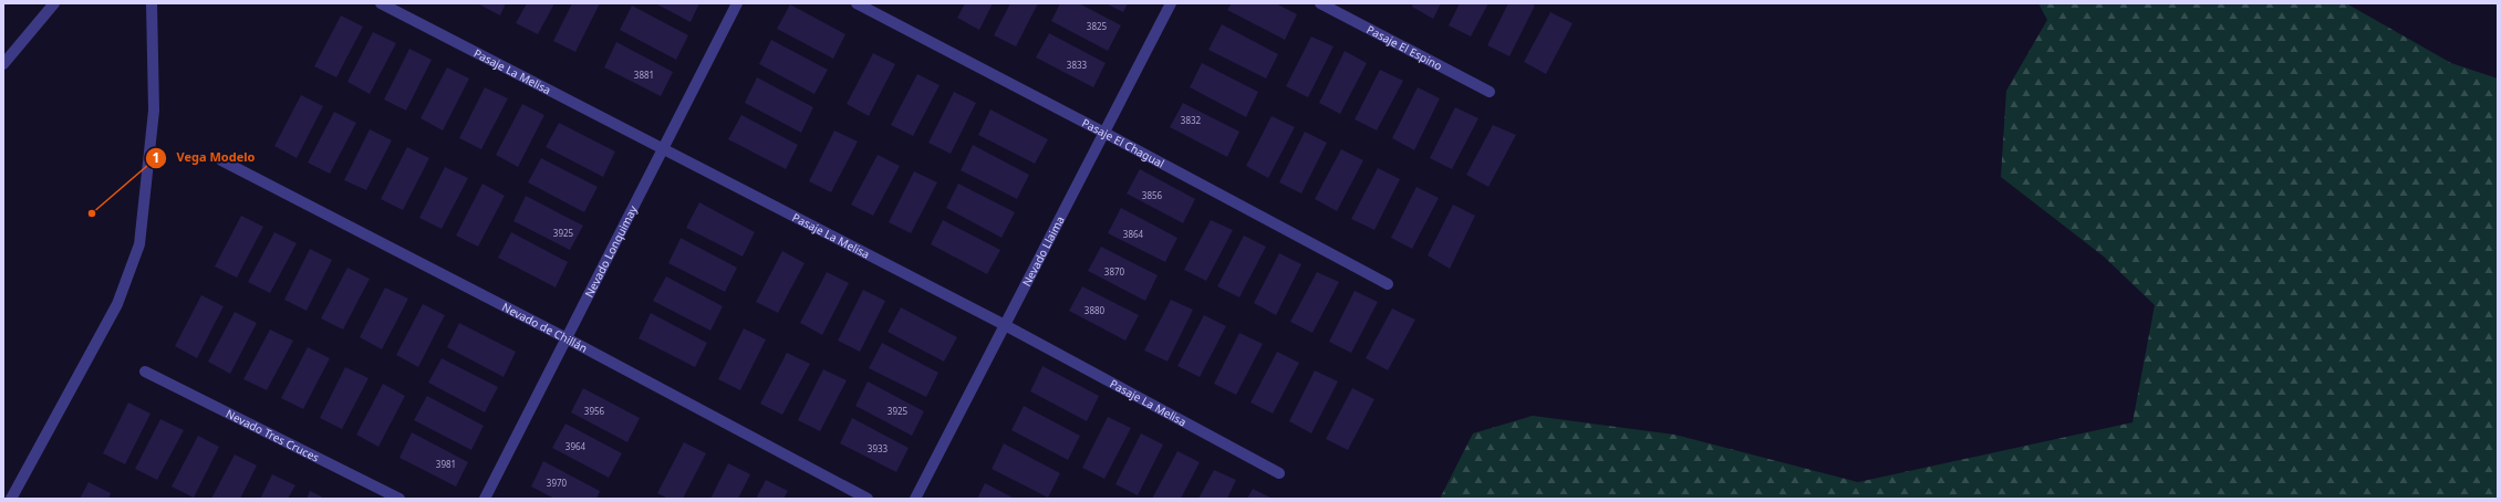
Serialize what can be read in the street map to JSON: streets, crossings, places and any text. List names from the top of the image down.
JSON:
{
  "streets": {
    "street": [
      "Pasaje El Espino",
      "Pasaje La Melisa",
      "Pasaje El Chagual",
      "Nevado Lonquimay",
      "Nevado Llaima",
      "Nevado de Chillán",
      "Nevado Tres Cruces"
    ]
  },
  "crossings": [
    ["Pasaje La Melisa", "Nevado Lonquimay"],
    ["Pasaje La Melisa", "Nevado Llaima"],
    ["Pasaje El Chagual", "Nevado Llaima"],
    ["Nevado Lonquimay", "Nevado de Chillán"]
  ],
  "places": ["Vega Modelo"],
  "house_numbers": [
    "3825",
    "3833",
    "3881",
    "3832",
    "3856",
    "3925",
    "3864",
    "3870",
    "3880",
    "3956",
    "3925",
    "3964",
    "3933",
    "3981",
    "3970"
  ]
}
